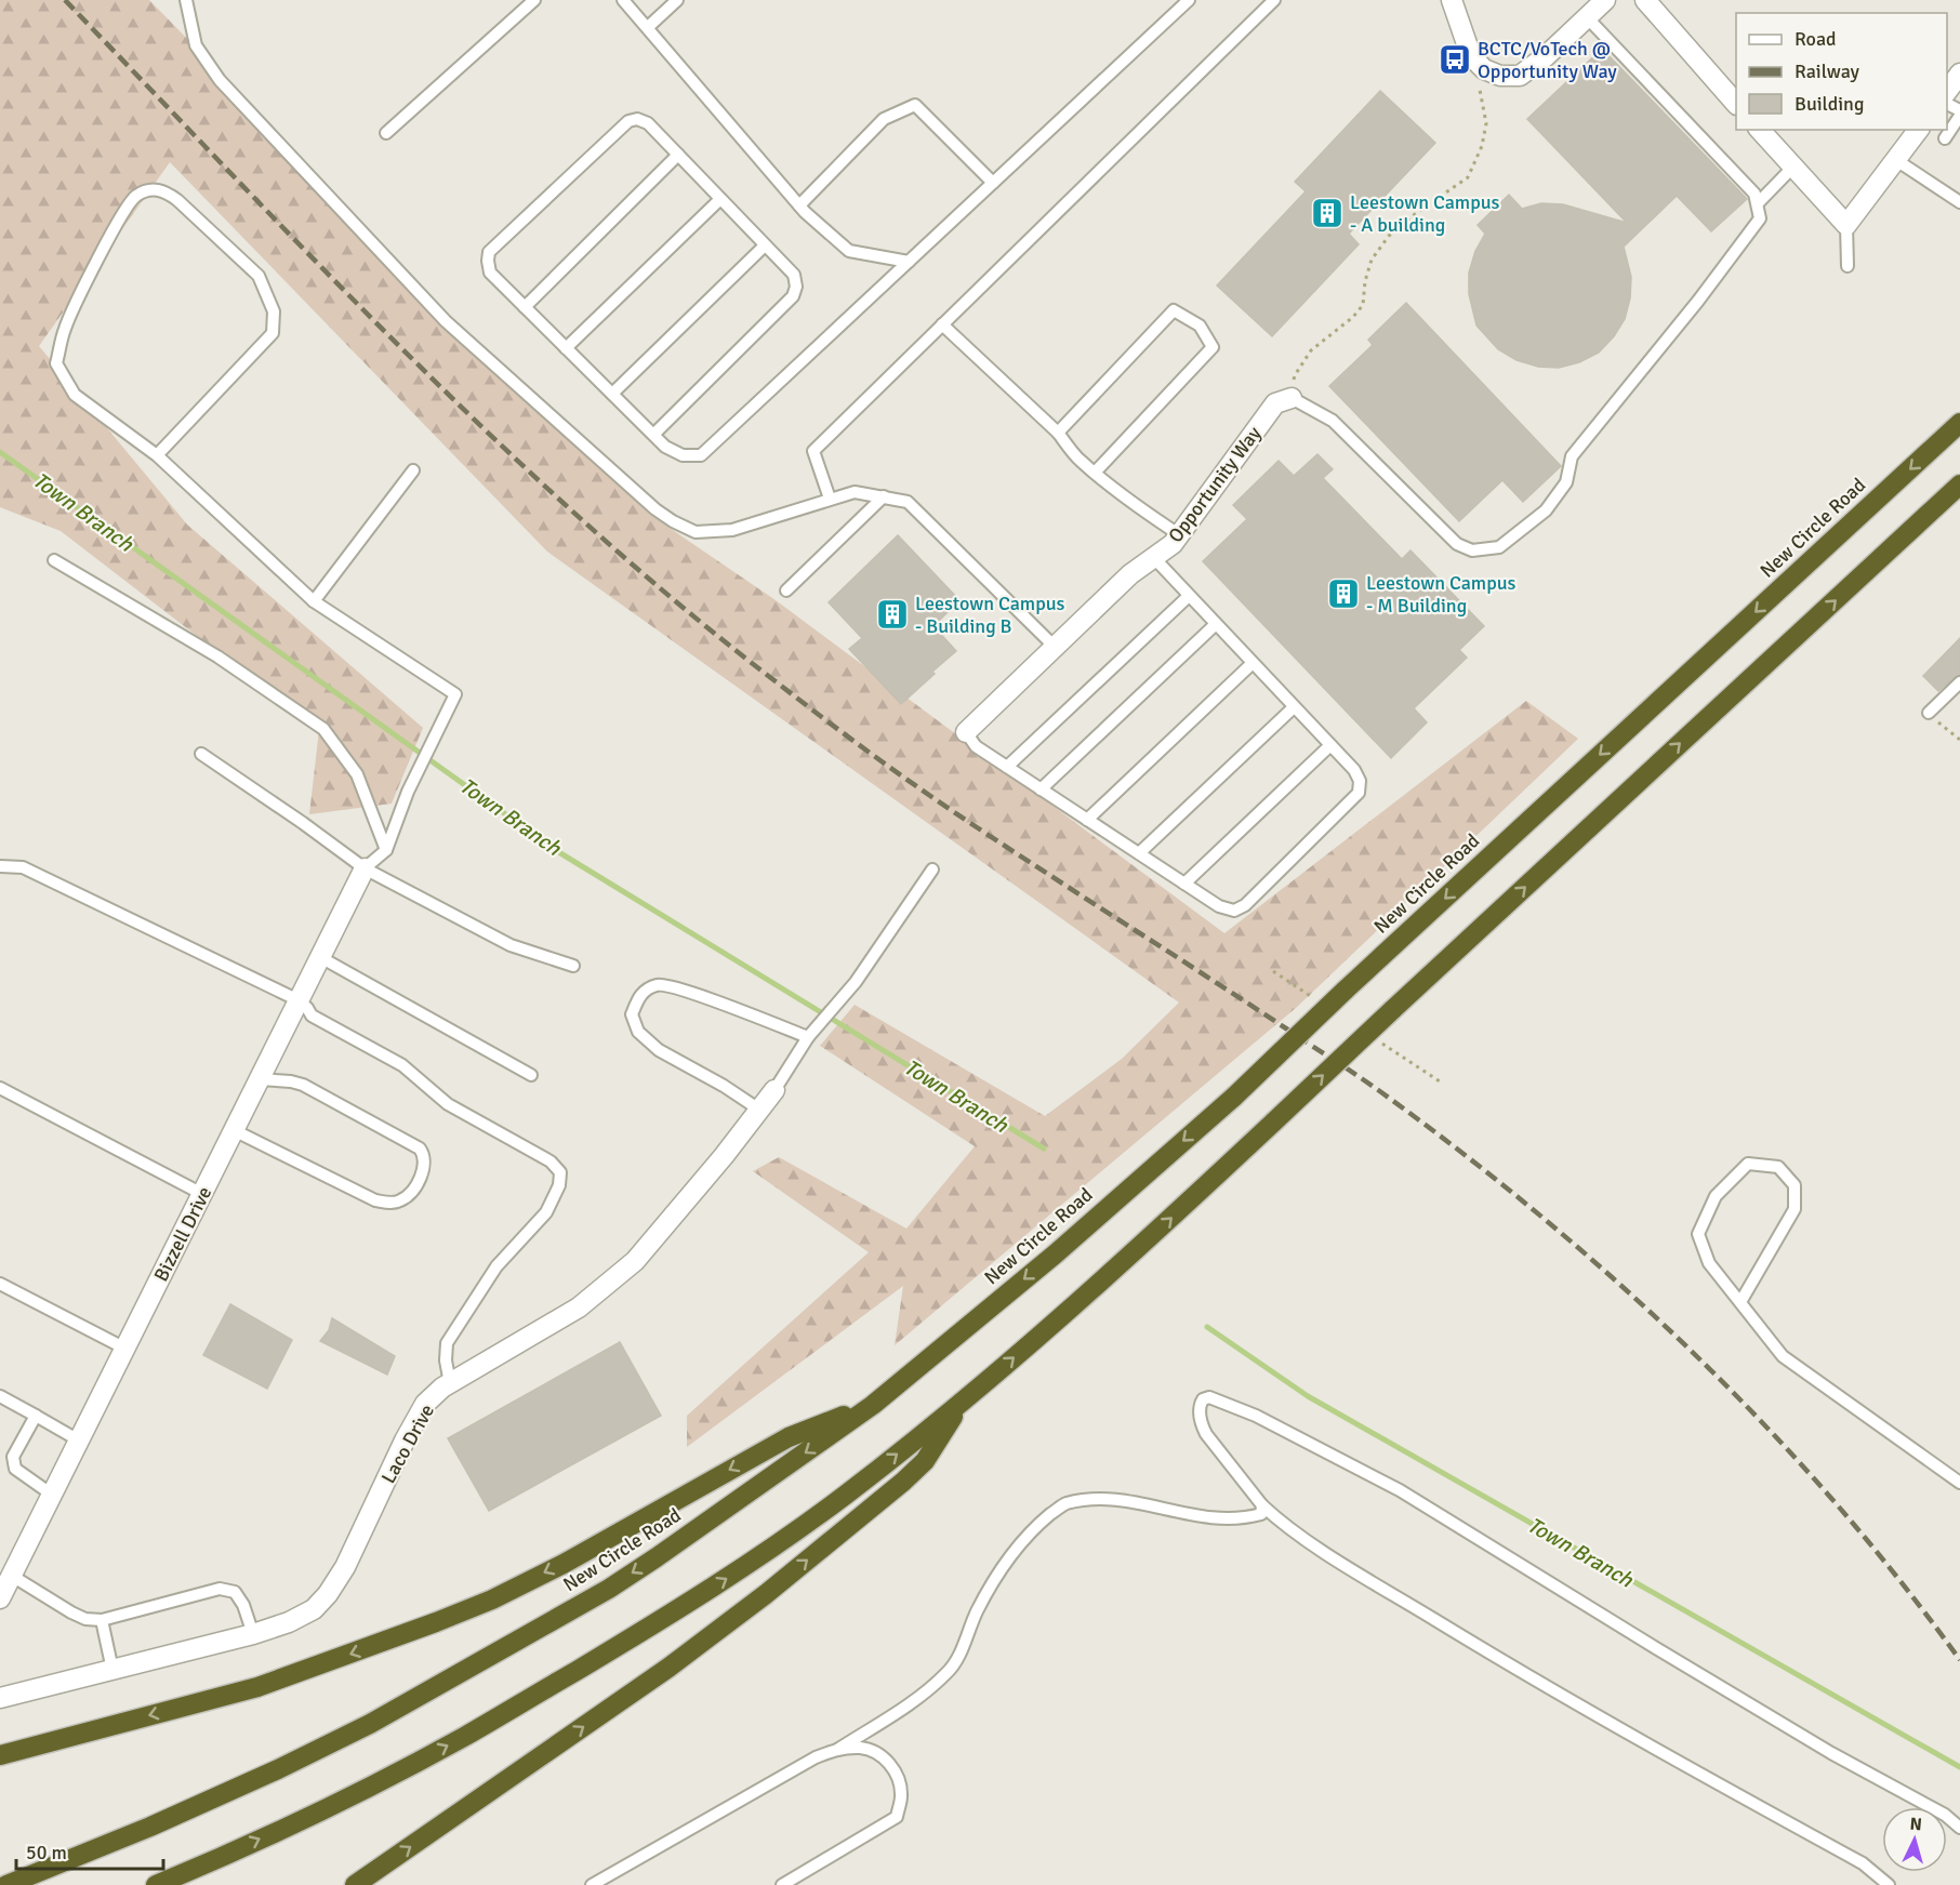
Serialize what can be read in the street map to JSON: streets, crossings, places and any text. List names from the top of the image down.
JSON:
{
  "streets": {
    "highway": ["New Circle Road"],
    "street": ["Opportunity Way", "Bizzell Drive", "Laco Drive"]
  },
  "water": ["Town Branch"],
  "places": {
    "bus stop": ["BCTC/VoTech @ Opportunity Way"],
    "building": ["Leestown Campus - A building", "Leestown Campus - M Building", "Leestown Campus - Building B"]
  },
  "legend": ["Road", "Railway", "Building"],
  "scale_bar": "50 m",
  "north": "top"
}
